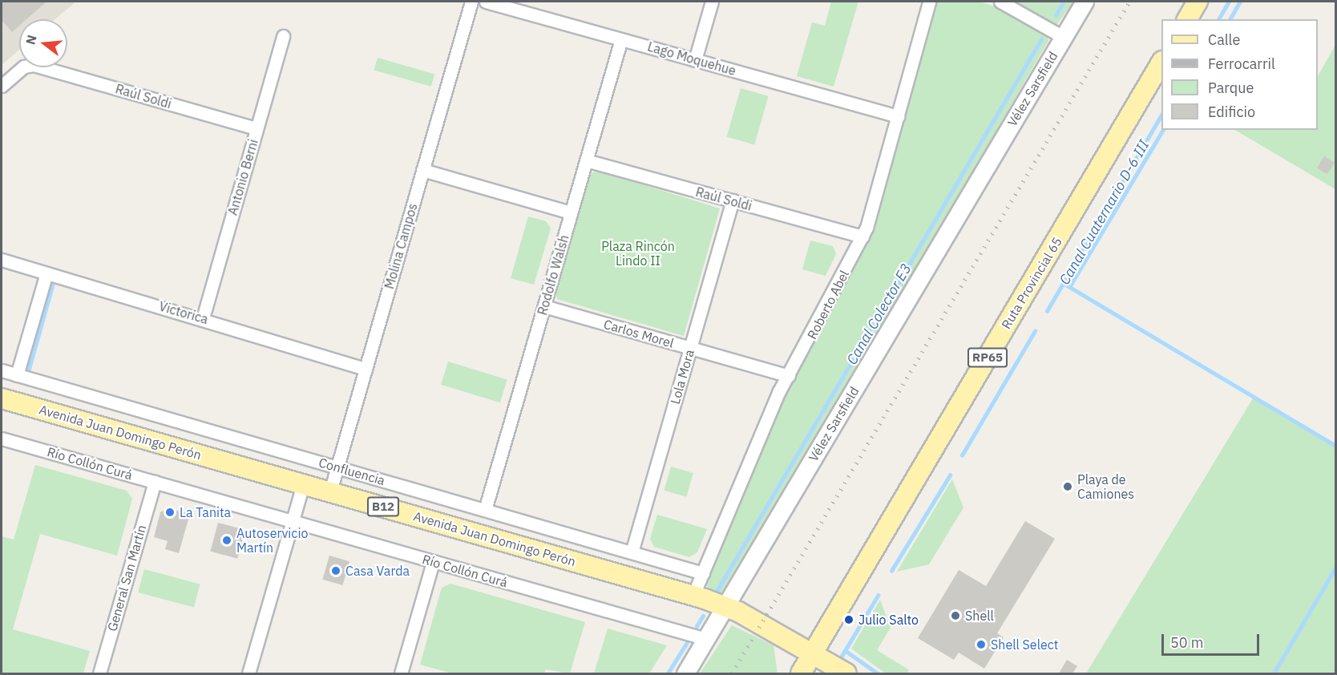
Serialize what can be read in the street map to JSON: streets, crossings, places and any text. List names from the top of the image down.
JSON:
{
  "streets": {
    "main road": [
      "Ruta Provincial 65",
      "RP65",
      "Avenida Juan Domingo Perón",
      "B12"
    ],
    "street": [
      "Lago Moquehue",
      "Vélez Sarsfield",
      "Raúl Soldi",
      "Antonio Berni",
      "Molina Campos",
      "Rodolfo Walsh",
      "Roberto Abel",
      "Victorica",
      "Carlos Morel",
      "Lola Mora",
      "Río Collón Curá",
      "Confluencia",
      "General San Martín"
    ]
  },
  "crossings": [
    ["Lago Moquehue", "Rodolfo Walsh"],
    ["Lago Moquehue", "Roberto Abel"],
    ["Vélez Sarsfield", "Avenida Juan Domingo Perón"],
    ["Vélez Sarsfield", "Río Collón Curá"],
    ["Raúl Soldi", "Antonio Berni"],
    ["Raúl Soldi", "Rodolfo Walsh"],
    ["Raúl Soldi", "Roberto Abel"],
    ["Raúl Soldi", "Lola Mora"],
    ["Antonio Berni", "Victorica"],
    ["Molina Campos", "Victorica"],
    ["Molina Campos", "Avenida Juan Domingo Perón"],
    ["Molina Campos", "Confluencia"],
    ["Rodolfo Walsh", "Carlos Morel"],
    ["Rodolfo Walsh", "Confluencia"],
    ["Ruta Provincial 65", "RP65"],
    ["Ruta Provincial 65", "Avenida Juan Domingo Perón"],
    ["Roberto Abel", "Carlos Morel"],
    ["Roberto Abel", "Avenida Juan Domingo Perón"],
    ["Roberto Abel", "Confluencia"],
    ["Carlos Morel", "Lola Mora"],
    ["RP65", "Avenida Juan Domingo Perón"],
    ["Lola Mora", "Confluencia"],
    ["Río Collón Curá", "General San Martín"]
  ],
  "water": ["Canal Cuaternario D-6 III", "Canal Colector E3"],
  "parks": ["Plaza Rincón Lindo II"],
  "places": [
    "Playa de Camiones",
    "La Tanita",
    "Autoservicio Martín",
    "Casa Varda",
    "Shell",
    "Julio Salto",
    "Shell Select"
  ],
  "legend": [
    "Calle",
    "Ferrocarril",
    "Parque",
    "Edificio"
  ],
  "scale_bar": "50 m",
  "north": "left"
}
